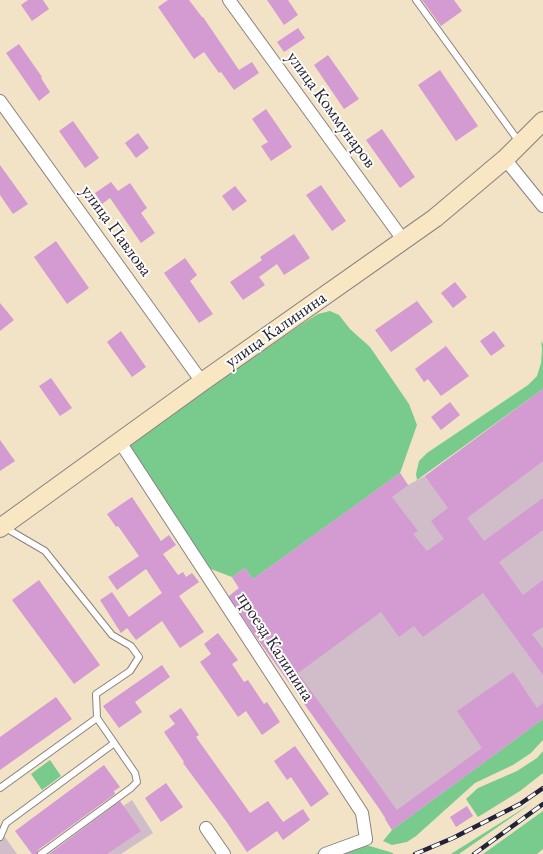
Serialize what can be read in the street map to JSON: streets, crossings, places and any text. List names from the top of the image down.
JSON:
{
  "streets": {
    "street": [
      "улица Коммунаров",
      "улица Павлова",
      "улица Калинина",
      "проезд Калинина"
    ]
  },
  "crossings": [
    ["улица Коммунаров", "улица Калинина"],
    ["улица Павлова", "улица Калинина"],
    ["улица Калинина", "проезд Калинина"]
  ]
}
